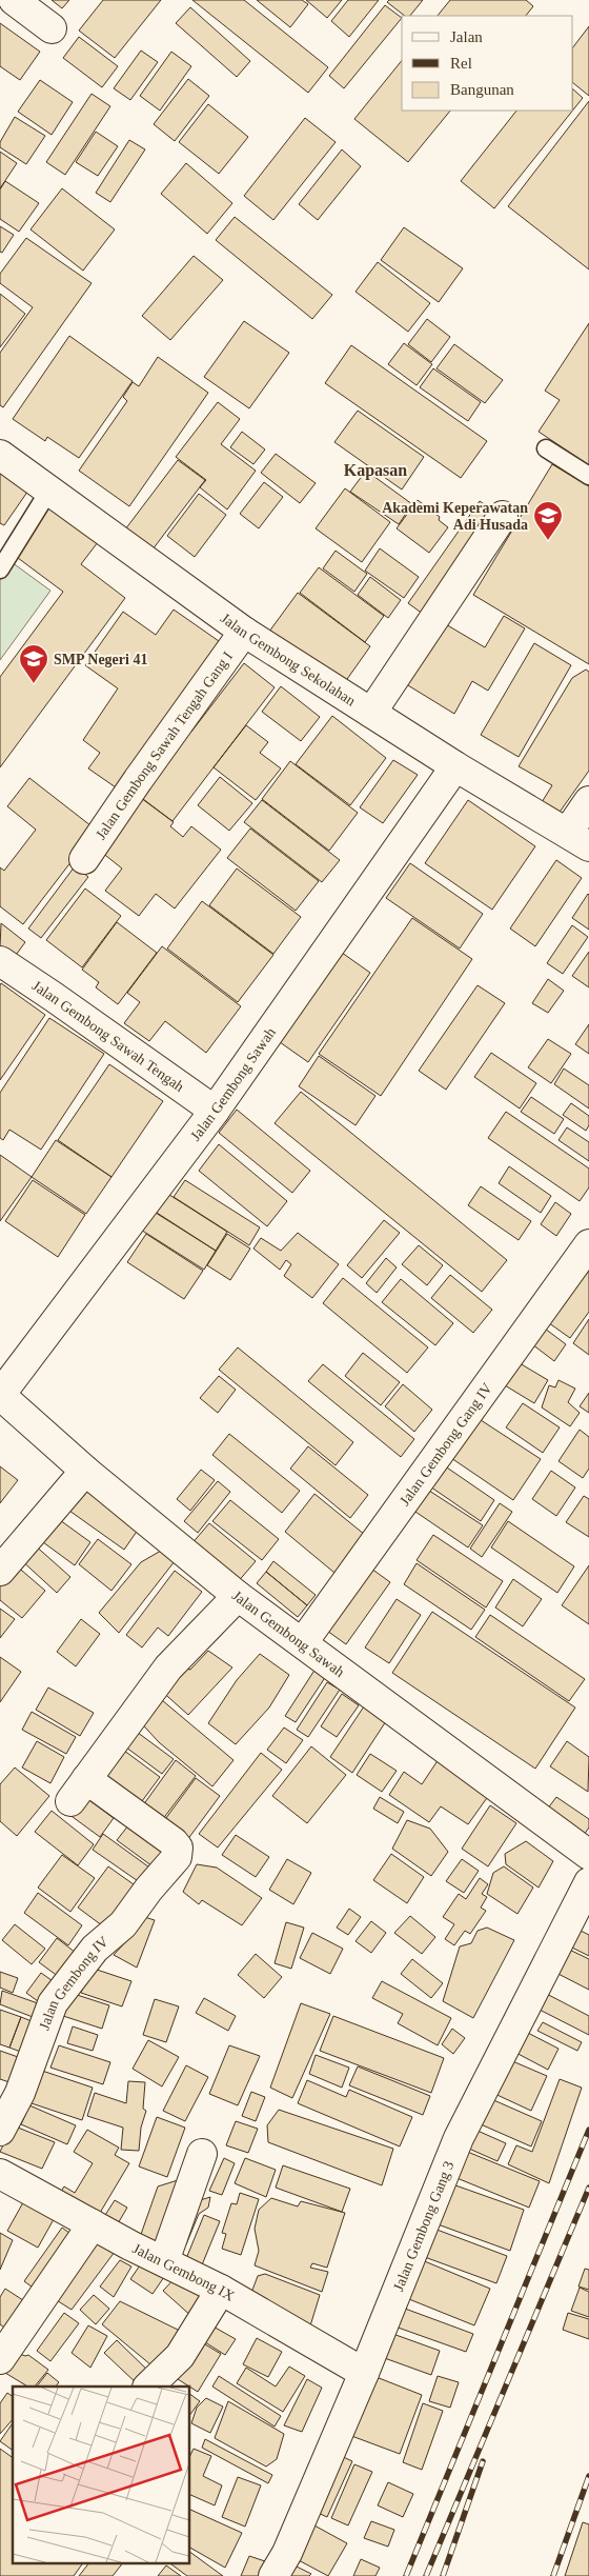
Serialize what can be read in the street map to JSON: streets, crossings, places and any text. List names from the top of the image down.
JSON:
{
  "streets": {
    "street": [
      "Jalan Gembong Sekolahan",
      "Jalan Gembong Sawah Tengah Gang I",
      "Jalan Gembong Sawah Tengah",
      "Jalan Gembong Sawah",
      "Jalan Gembong Gang IV",
      "Jalan Gembong IV",
      "Jalan Gembong Gang 3",
      "Jalan Gembong IX"
    ]
  },
  "crossings": [
    ["Jalan Gembong Sekolahan", "Jalan Gembong Sawah Tengah Gang I"],
    ["Jalan Gembong Sekolahan", "Jalan Gembong Sawah"],
    ["Jalan Gembong Sawah Tengah", "Jalan Gembong Sawah"],
    ["Jalan Gembong Sawah", "Jalan Gembong Gang IV"],
    ["Jalan Gembong Sawah", "Jalan Gembong IV"],
    ["Jalan Gembong Gang 3", "Jalan Gembong IX"]
  ],
  "districts": ["Kapasan"],
  "places": {
    "school or university": ["Akademi Keperawatan Adi Husada", "SMP Negeri 41"]
  },
  "legend": ["Jalan", "Rel", "Bangunan"]
}
